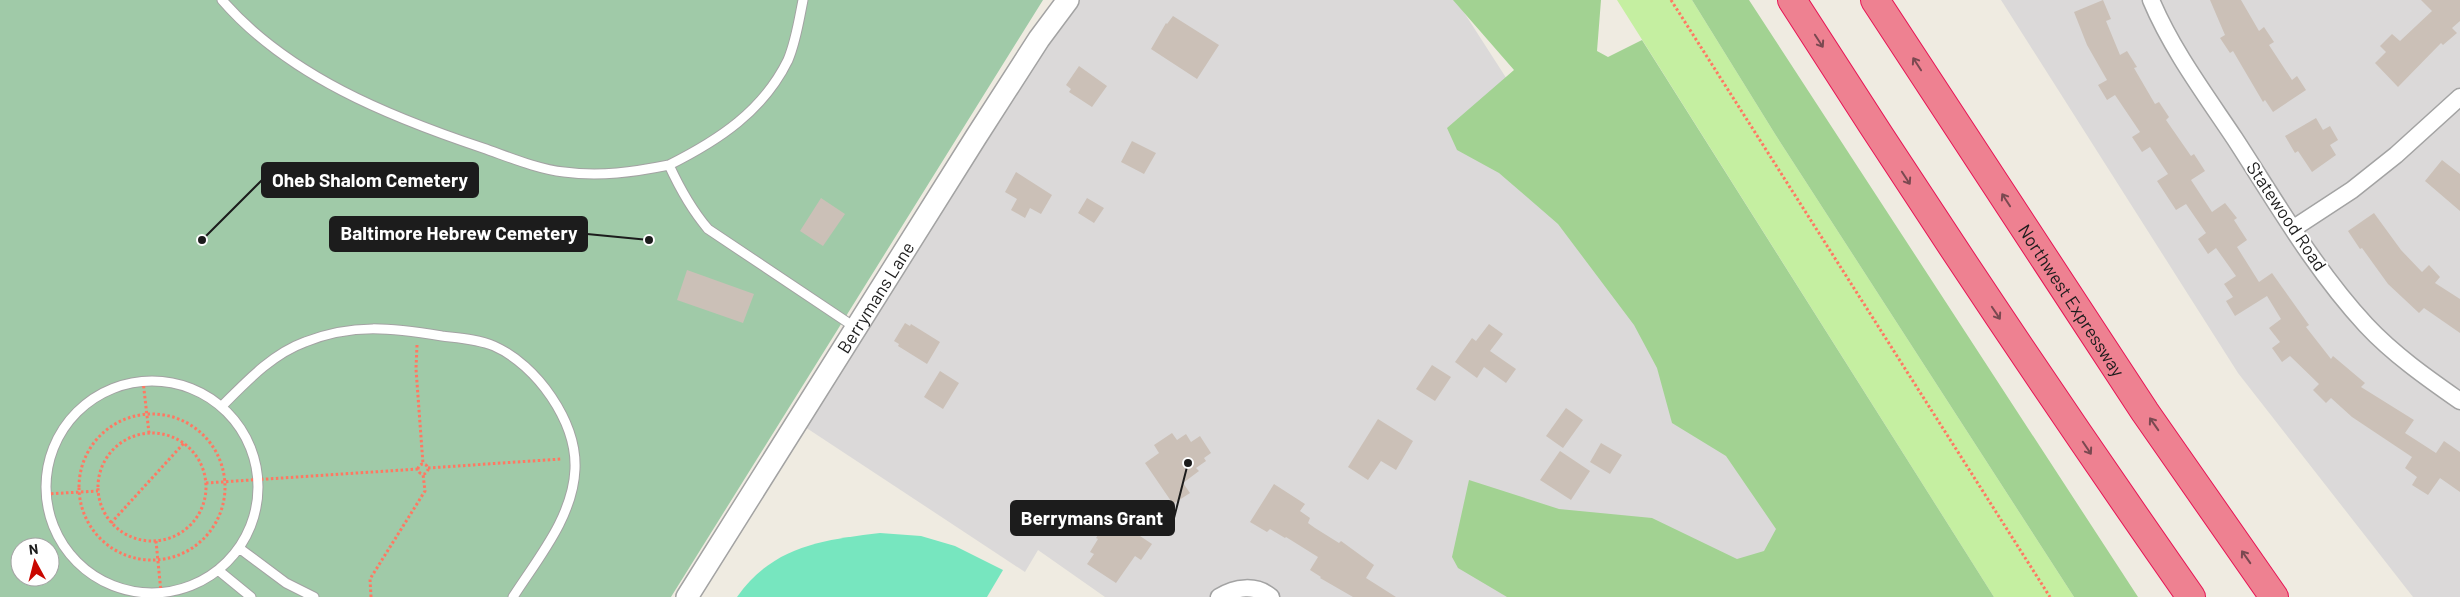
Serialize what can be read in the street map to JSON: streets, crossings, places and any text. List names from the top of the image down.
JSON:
{
  "streets": {
    "highway": ["Northwest Expressway"],
    "street": ["Statewood Road", "Berrymans Lane"]
  },
  "places": ["Oheb Shalom Cemetery", "Baltimore Hebrew Cemetery", "Berrymans Grant"],
  "north": "top"
}
